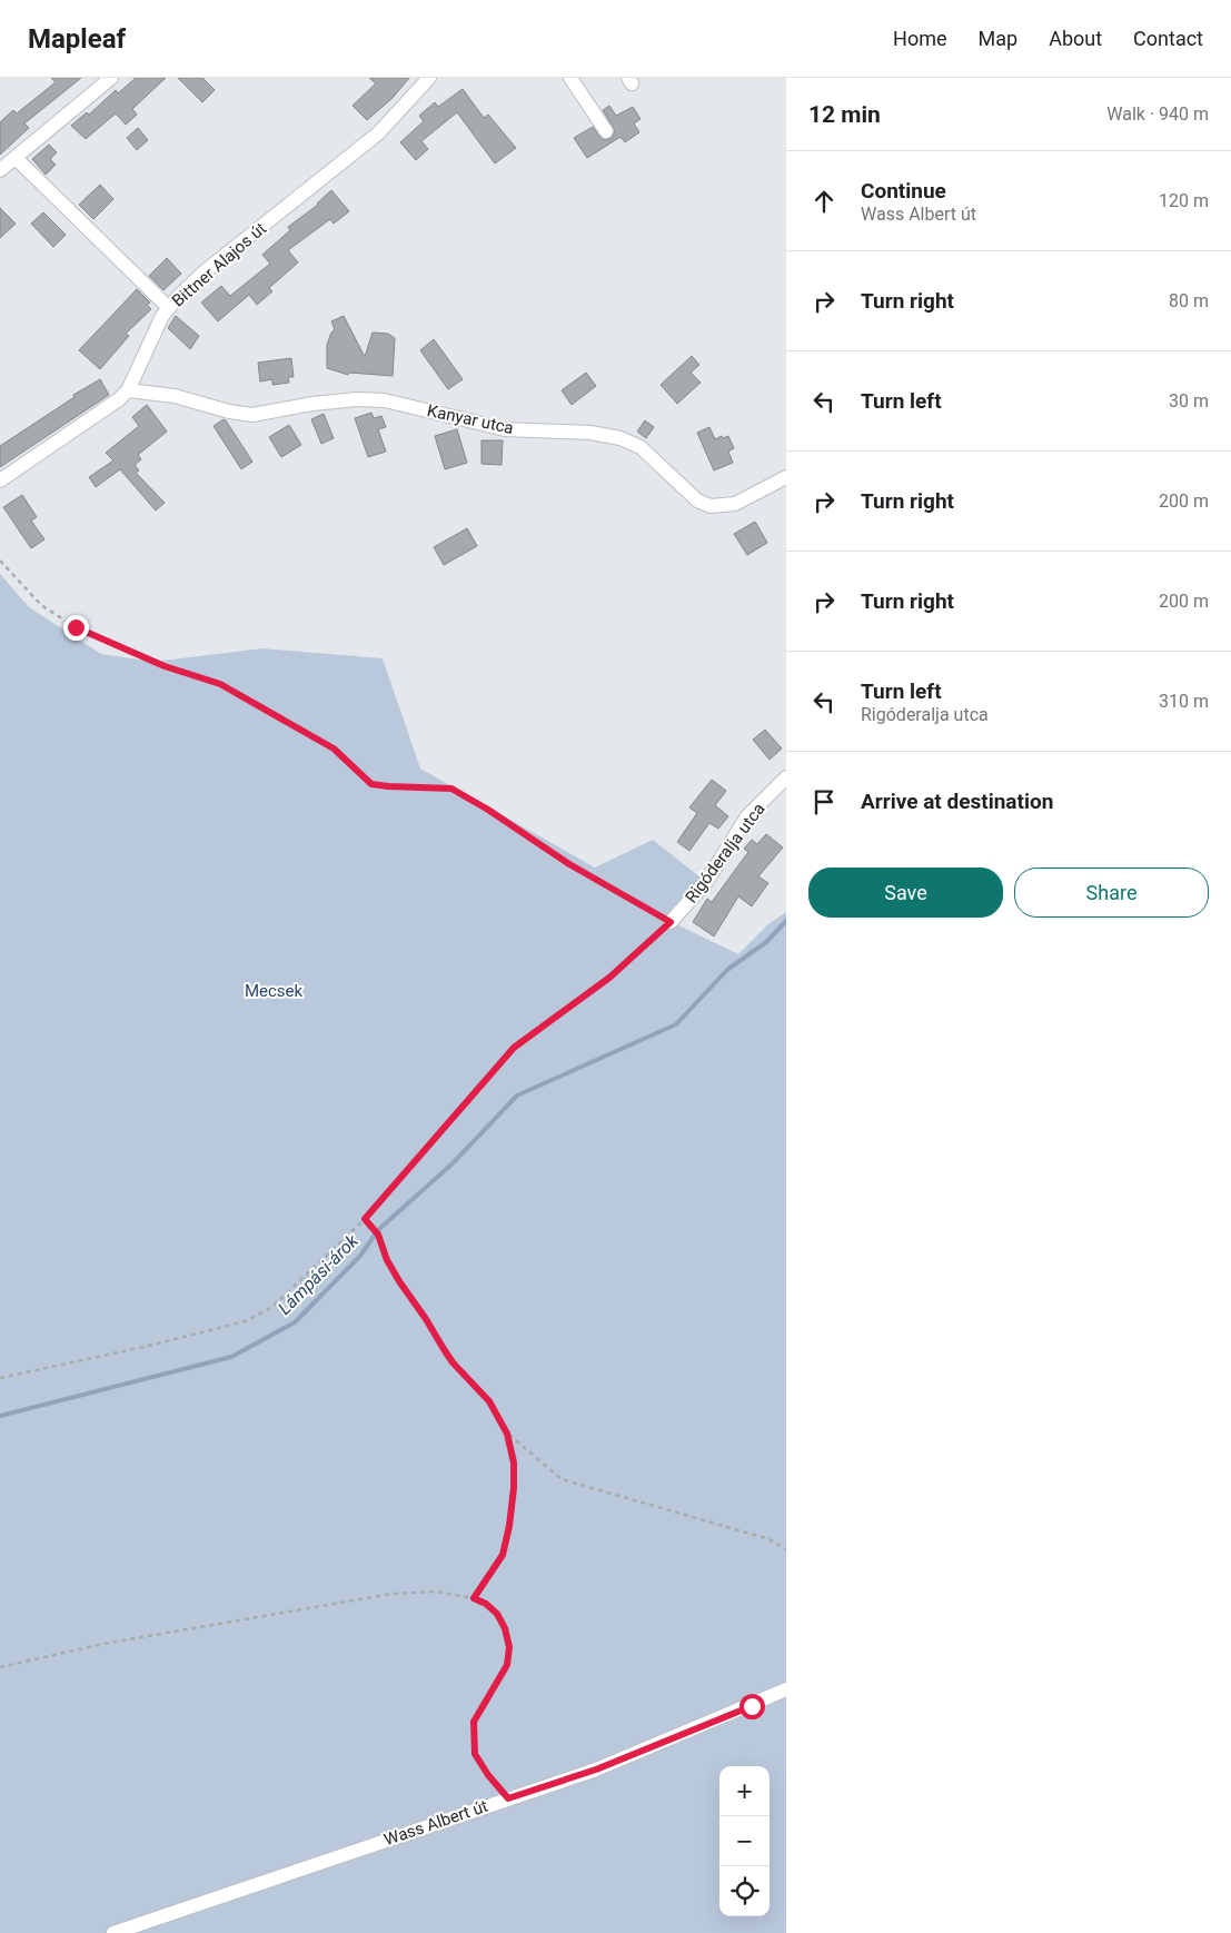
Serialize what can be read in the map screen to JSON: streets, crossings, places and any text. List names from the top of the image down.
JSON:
{
  "streets": {
    "street": [
      "Bittner Alajos út",
      "Kanyar utca",
      "Rigóderalja utca",
      "Wass Albert út"
    ]
  },
  "crossings": [
    ["Bittner Alajos út", "Kanyar utca"]
  ],
  "water": ["Lámpási-árok"],
  "parks": ["Mecsek"],
  "page": {
    "header": "Mapleaf",
    "nav": [
      "Home",
      "Map",
      "About",
      "Contact"
    ],
    "heading": ["12 min", "Walk · 940 m"],
    "list": [
      ["Continue", "Wass Albert út", "120 m"],
      ["Turn right", "80 m"],
      ["Turn left", "30 m"],
      ["Turn right", "200 m"],
      ["Turn right", "200 m"],
      ["Turn left", "Rigóderalja utca", "310 m"],
      "Arrive at destination"
    ],
    "buttons": ["Save", "Share"],
    "map_buttons": ["+", "−"]
  }
}
